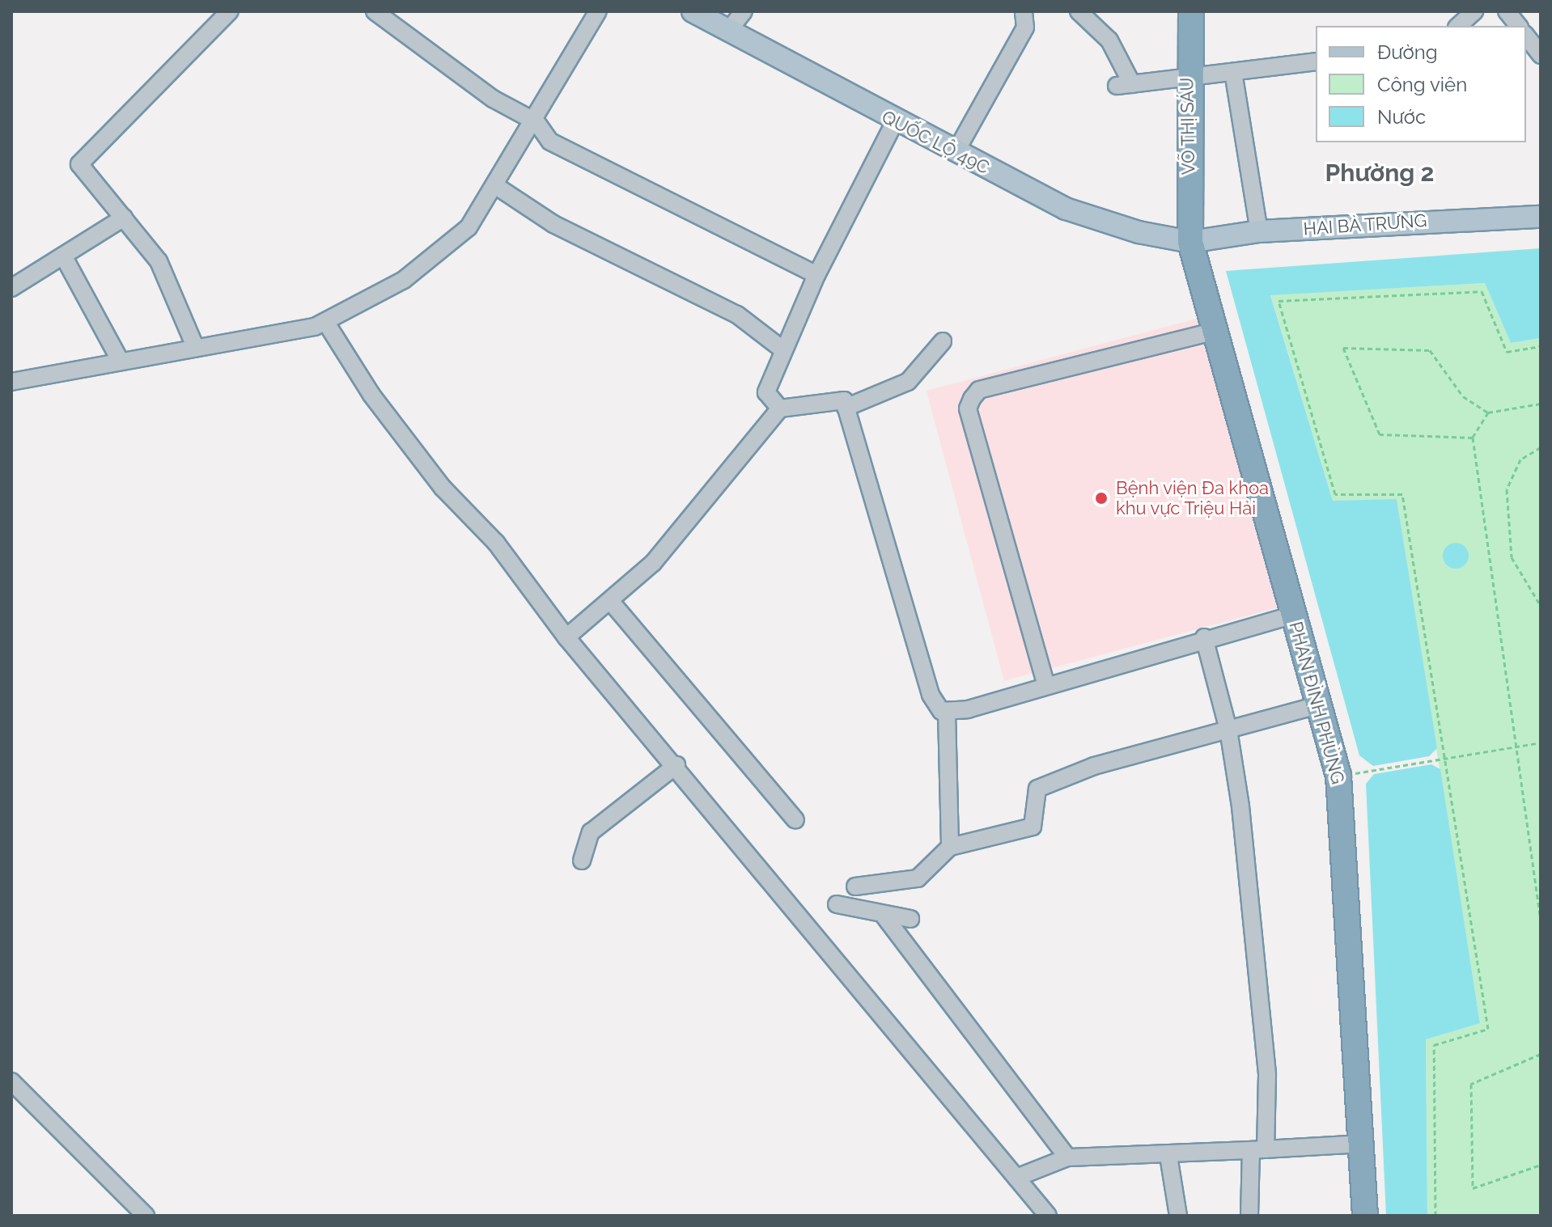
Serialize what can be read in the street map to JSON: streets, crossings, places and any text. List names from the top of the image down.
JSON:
{
  "streets": {
    "highway": ["VÕ THỊ SÁU", "PHAN ĐÌNH PHÙNG"],
    "main road": ["QUỐC LỘ 49C", "HAI BÀ TRƯNG"]
  },
  "crossings": [
    ["VÕ THỊ SÁU", "QUỐC LỘ 49C"],
    ["VÕ THỊ SÁU", "HAI BÀ TRƯNG"],
    ["VÕ THỊ SÁU", "PHAN ĐÌNH PHÙNG"],
    ["QUỐC LỘ 49C", "HAI BÀ TRƯNG"],
    ["QUỐC LỘ 49C", "PHAN ĐÌNH PHÙNG"],
    ["HAI BÀ TRƯNG", "PHAN ĐÌNH PHÙNG"]
  ],
  "districts": ["Phường 2"],
  "places": ["Bệnh viện Đa khoa khu vực Triệu Hải"],
  "legend": ["Đường", "Công viên", "Nước"]
}
